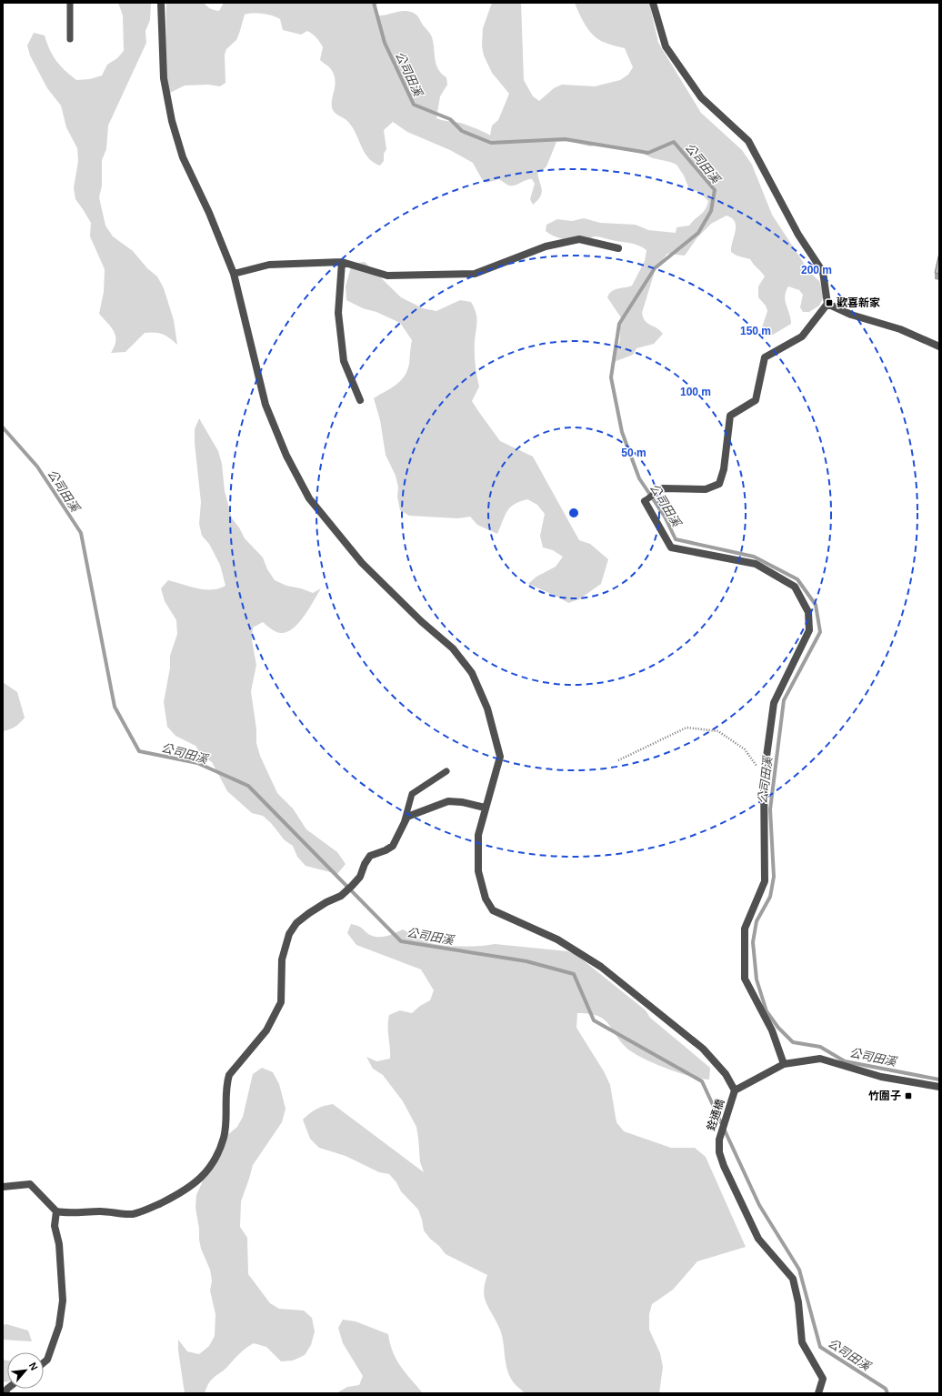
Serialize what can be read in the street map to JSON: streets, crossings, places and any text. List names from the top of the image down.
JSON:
{
  "streets": {
    "street": ["銓通橋"]
  },
  "water": ["公司田溪"],
  "places": {
    "transit": ["歡喜新家", "竹圍子"]
  },
  "north": "top right",
  "rings": [
    "200 m",
    "150 m",
    "100 m",
    "50 m"
  ]
}
